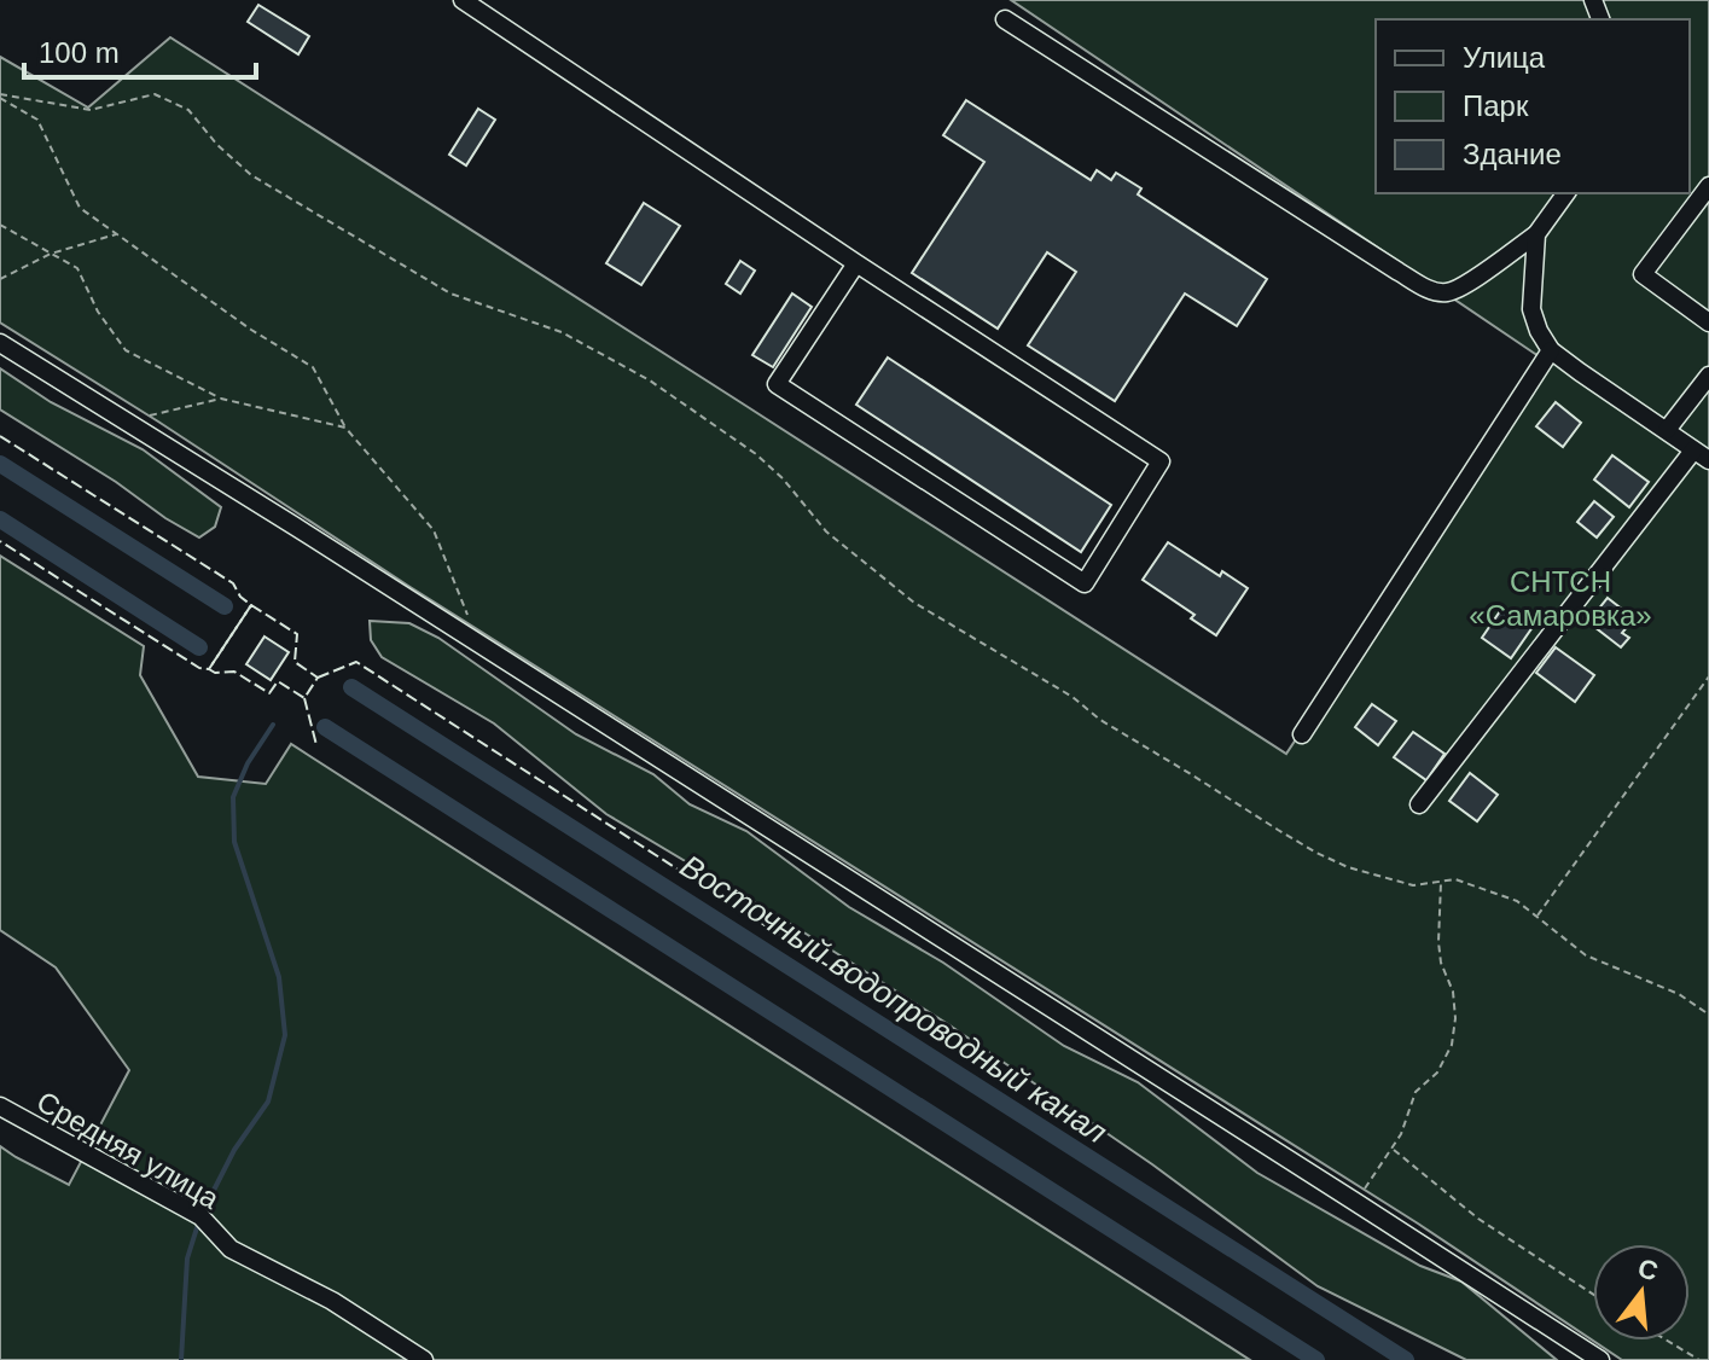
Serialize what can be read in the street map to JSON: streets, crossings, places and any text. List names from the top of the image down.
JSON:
{
  "streets": {
    "street": ["Средняя улица"]
  },
  "water": ["Восточный водопроводный канал"],
  "parks": ["СНТСН «Самаровка»"],
  "legend": ["Улица", "Парк", "Здание"],
  "scale_bar": "100 m",
  "north": "top"
}
